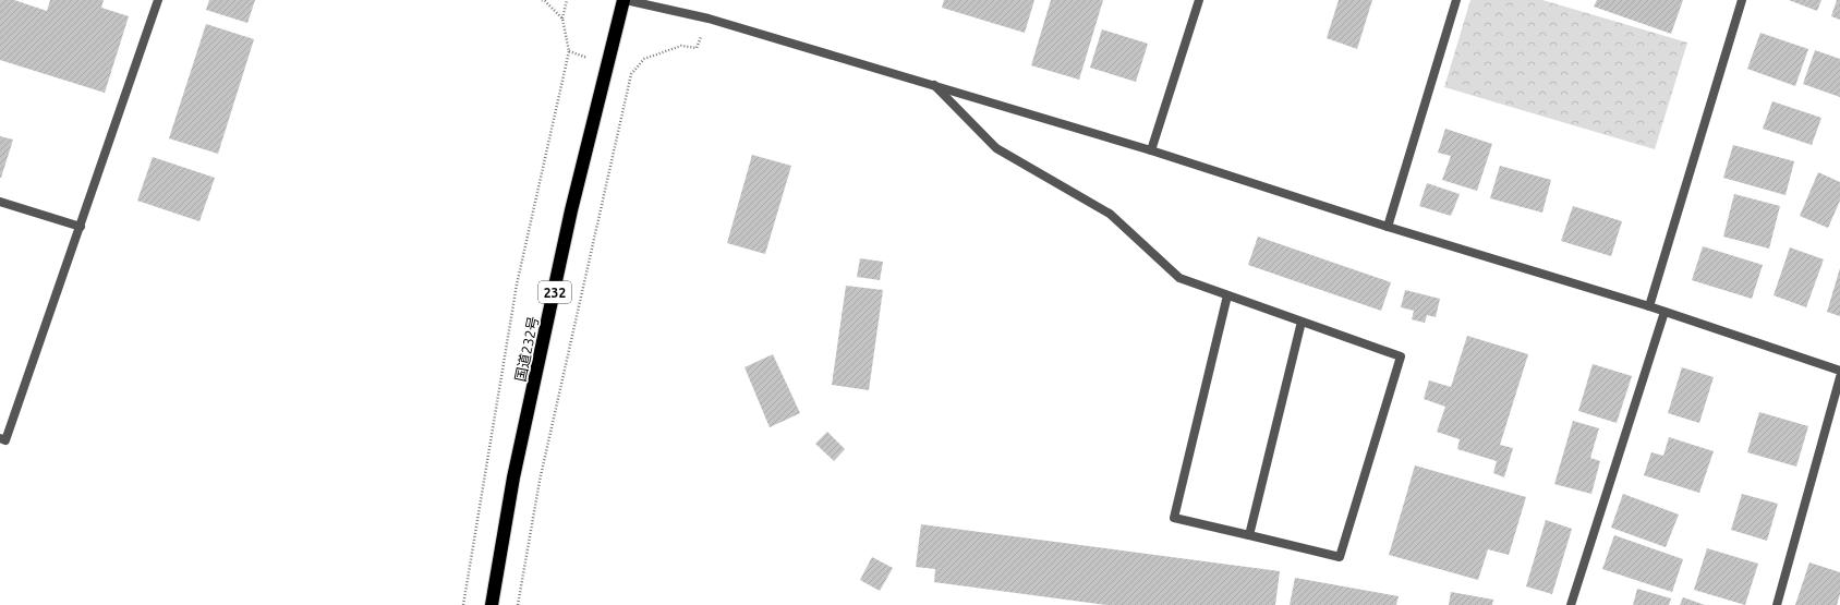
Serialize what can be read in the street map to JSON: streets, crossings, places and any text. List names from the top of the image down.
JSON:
{
  "streets": {
    "highway": ["232", "国道232号"]
  }
}
